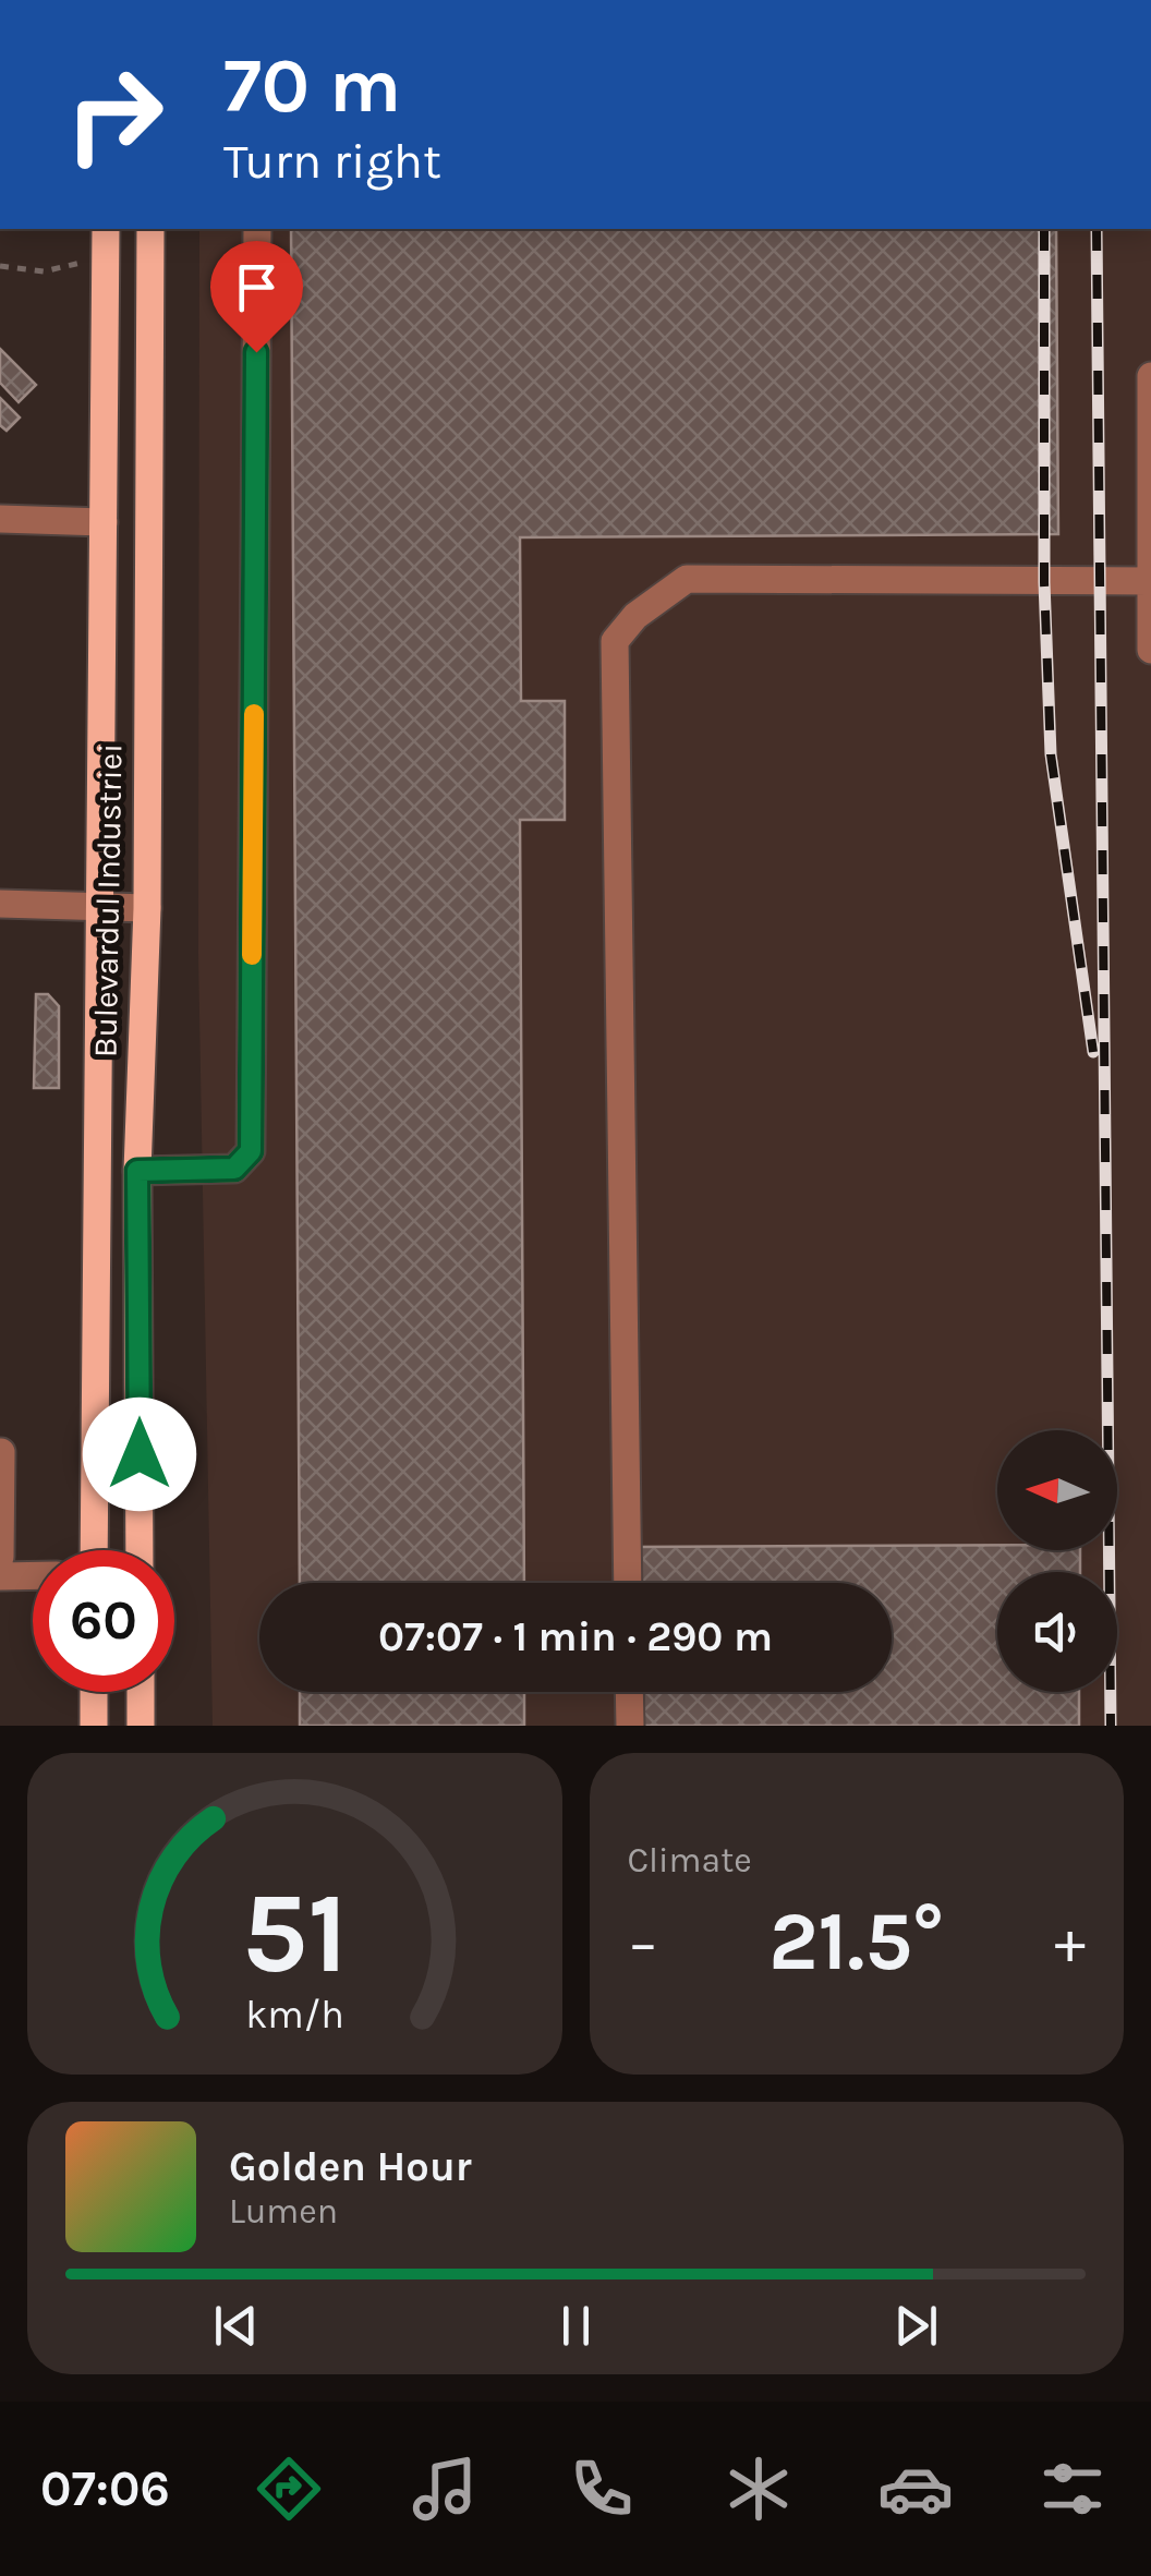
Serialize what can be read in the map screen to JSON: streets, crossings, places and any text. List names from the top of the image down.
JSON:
{
  "streets": {
    "main road": ["Bulevardul Industriei"]
  },
  "north": "left",
  "page": {
    "turn": ["70 m", "Turn right"],
    "limit": "60",
    "trip": "07:07 · 1 min · 290 m",
    "tile": "Climate",
    "heat": ["−", "21.5°", "+"],
    "song": ["Golden Hour", "Lumen"],
    "tabs": "07:06",
    "gauge": ["51", "km/h"]
  }
}
